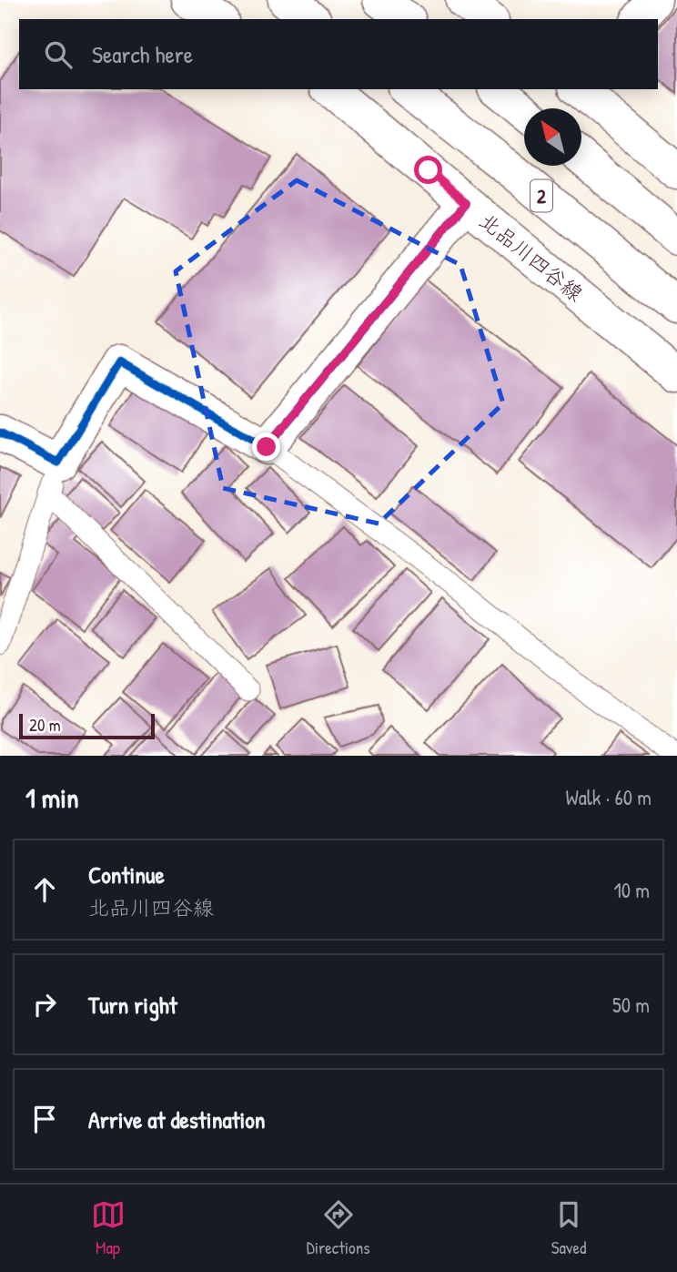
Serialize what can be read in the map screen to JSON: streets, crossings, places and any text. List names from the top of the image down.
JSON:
{
  "streets": {
    "main road": ["2", "北品川四谷線"]
  },
  "scale_bar": "20 m",
  "north": "top left",
  "page": {
    "search": "Search here",
    "scale": "20 m",
    "heading": ["1 min", "Walk · 60 m"],
    "list": [
      ["Continue", "北品川四谷線", "10 m"],
      ["Turn right", "50 m"],
      "Arrive at destination"
    ],
    "nav": ["Map", "Directions", "Saved"]
  }
}
